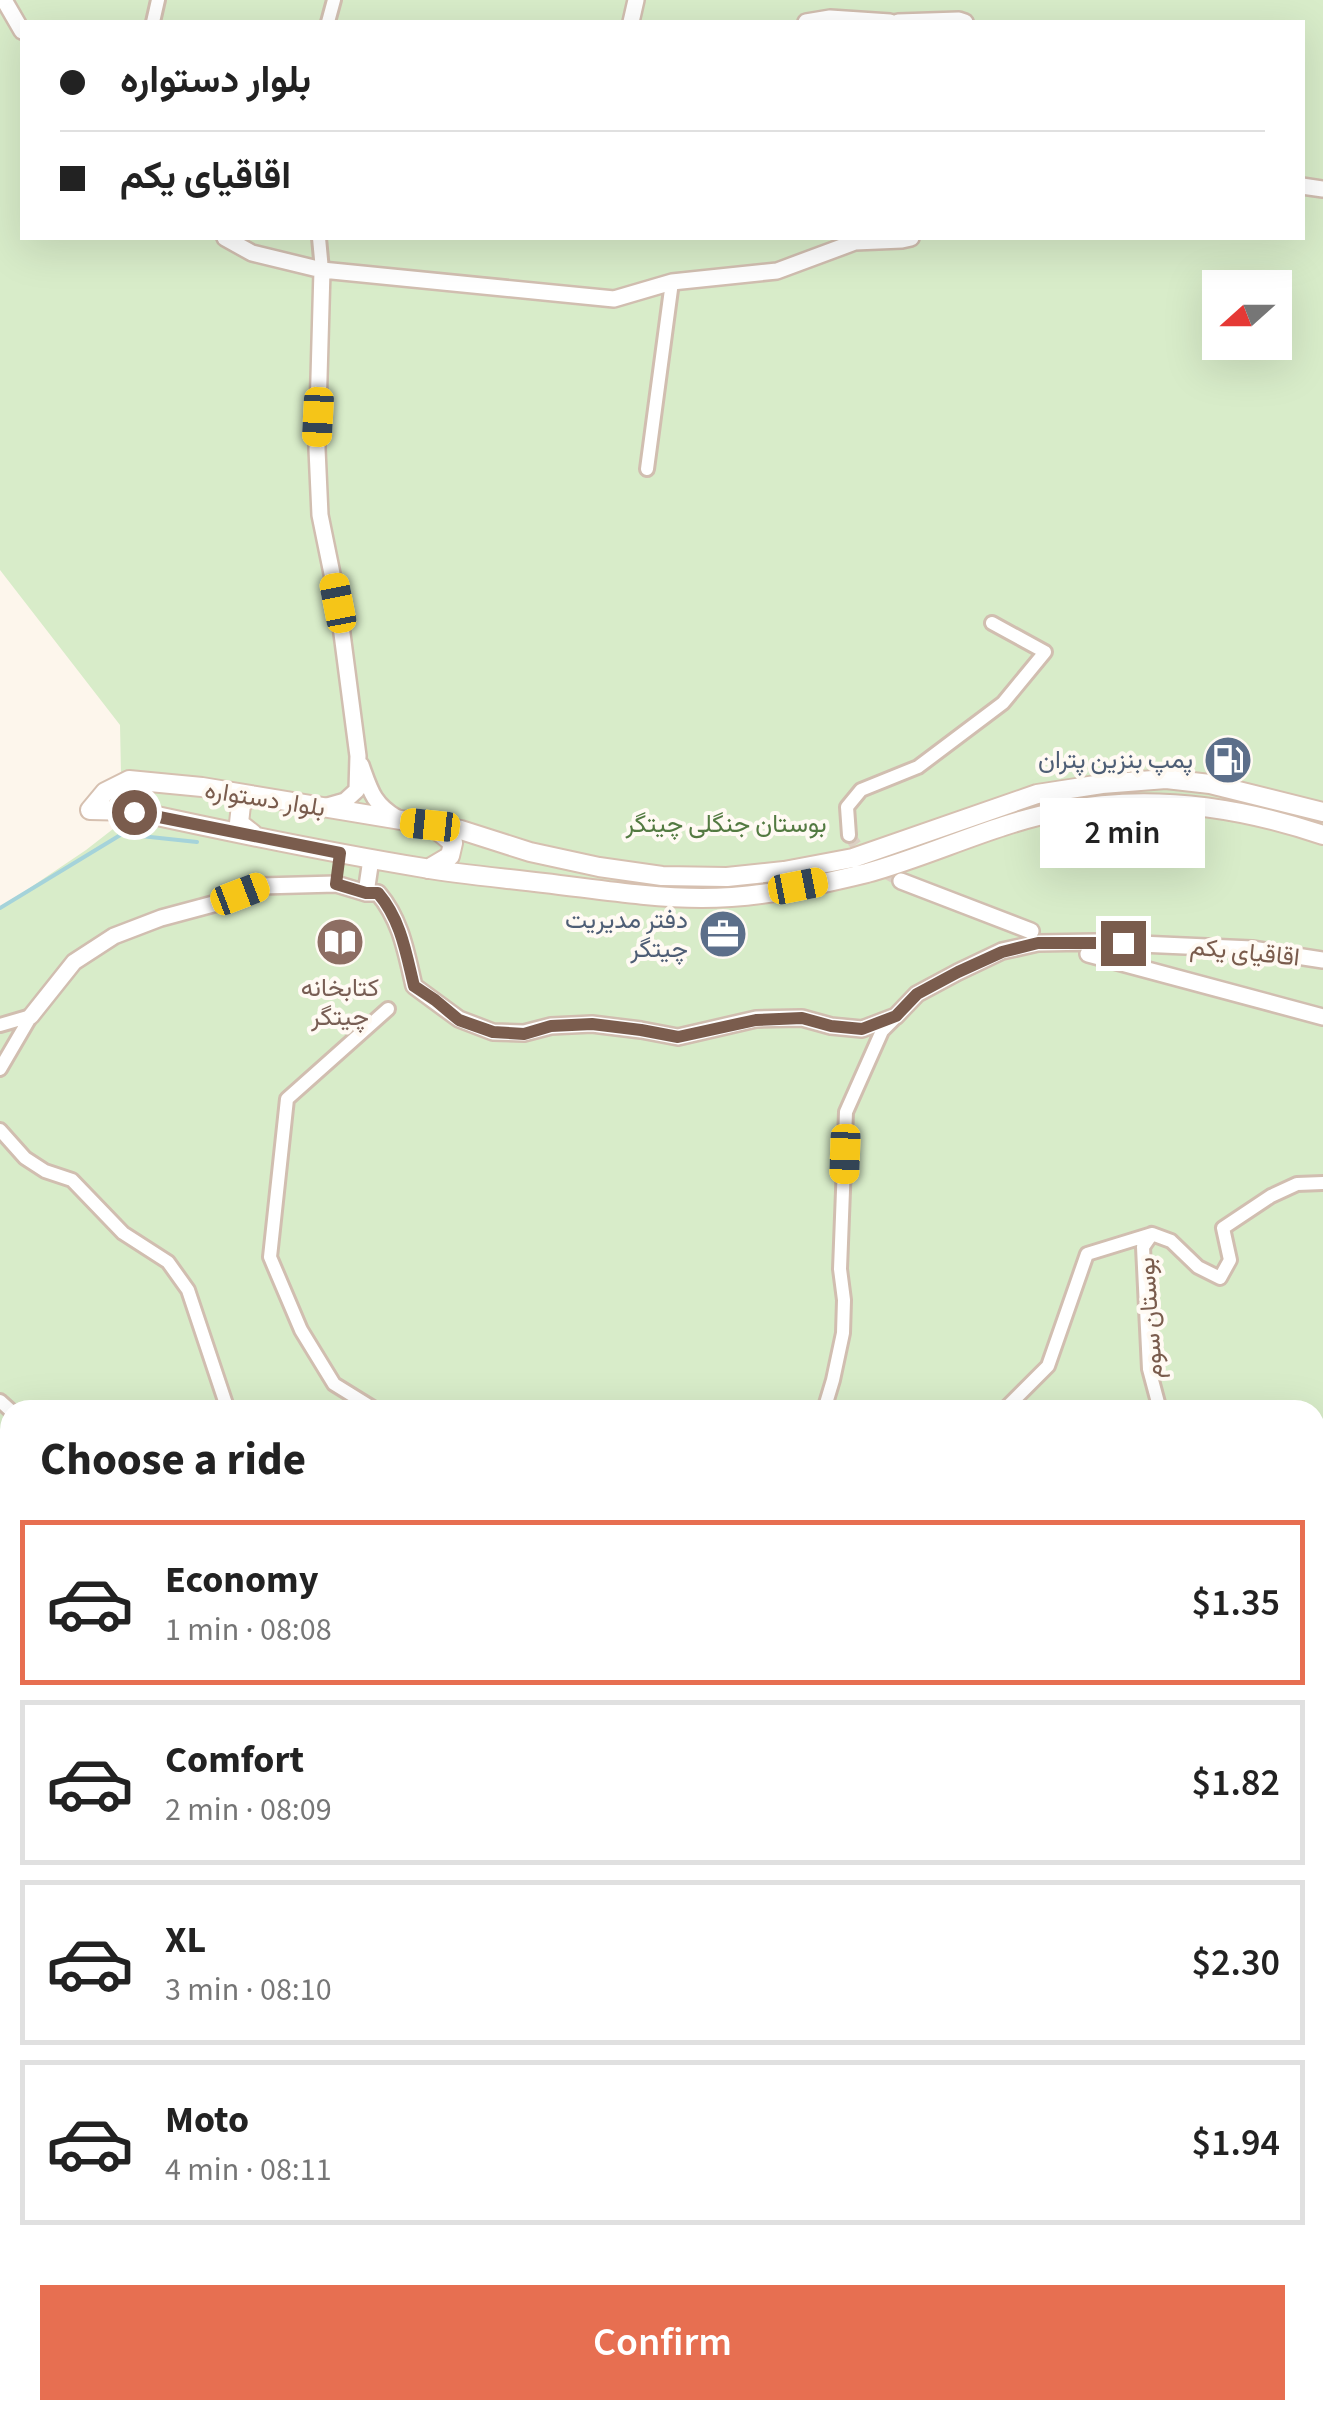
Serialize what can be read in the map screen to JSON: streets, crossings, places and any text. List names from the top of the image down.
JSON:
{
  "streets": {
    "main road": ["بلوار دستواره"],
    "street": ["اقاقیای یکم", "بوستان سوم"]
  },
  "parks": ["بوستان جنگلی چیتگر"],
  "places": {
    "fuel station": ["پمپ بنزین پتران"],
    "office": ["دفتر مدیریت چیتگر"],
    "library": ["کتابخانه چیتگر"]
  },
  "north": "left",
  "page": {
    "banner": ["بلوار دستواره", "اقاقیای یکم"],
    "bubble": "2 min",
    "heading": "Choose a ride",
    "list": [
      {
        "name": "Economy",
        "note": "1 min · 08:08",
        "value": "$1.35"
      },
      {
        "name": "Comfort",
        "note": "2 min · 08:09",
        "value": "$1.82"
      },
      {
        "name": "XL",
        "note": "3 min · 08:10",
        "value": "$2.30"
      },
      {
        "name": "Moto",
        "note": "4 min · 08:11",
        "value": "$1.94"
      }
    ],
    "buttons": "Confirm"
  }
}
